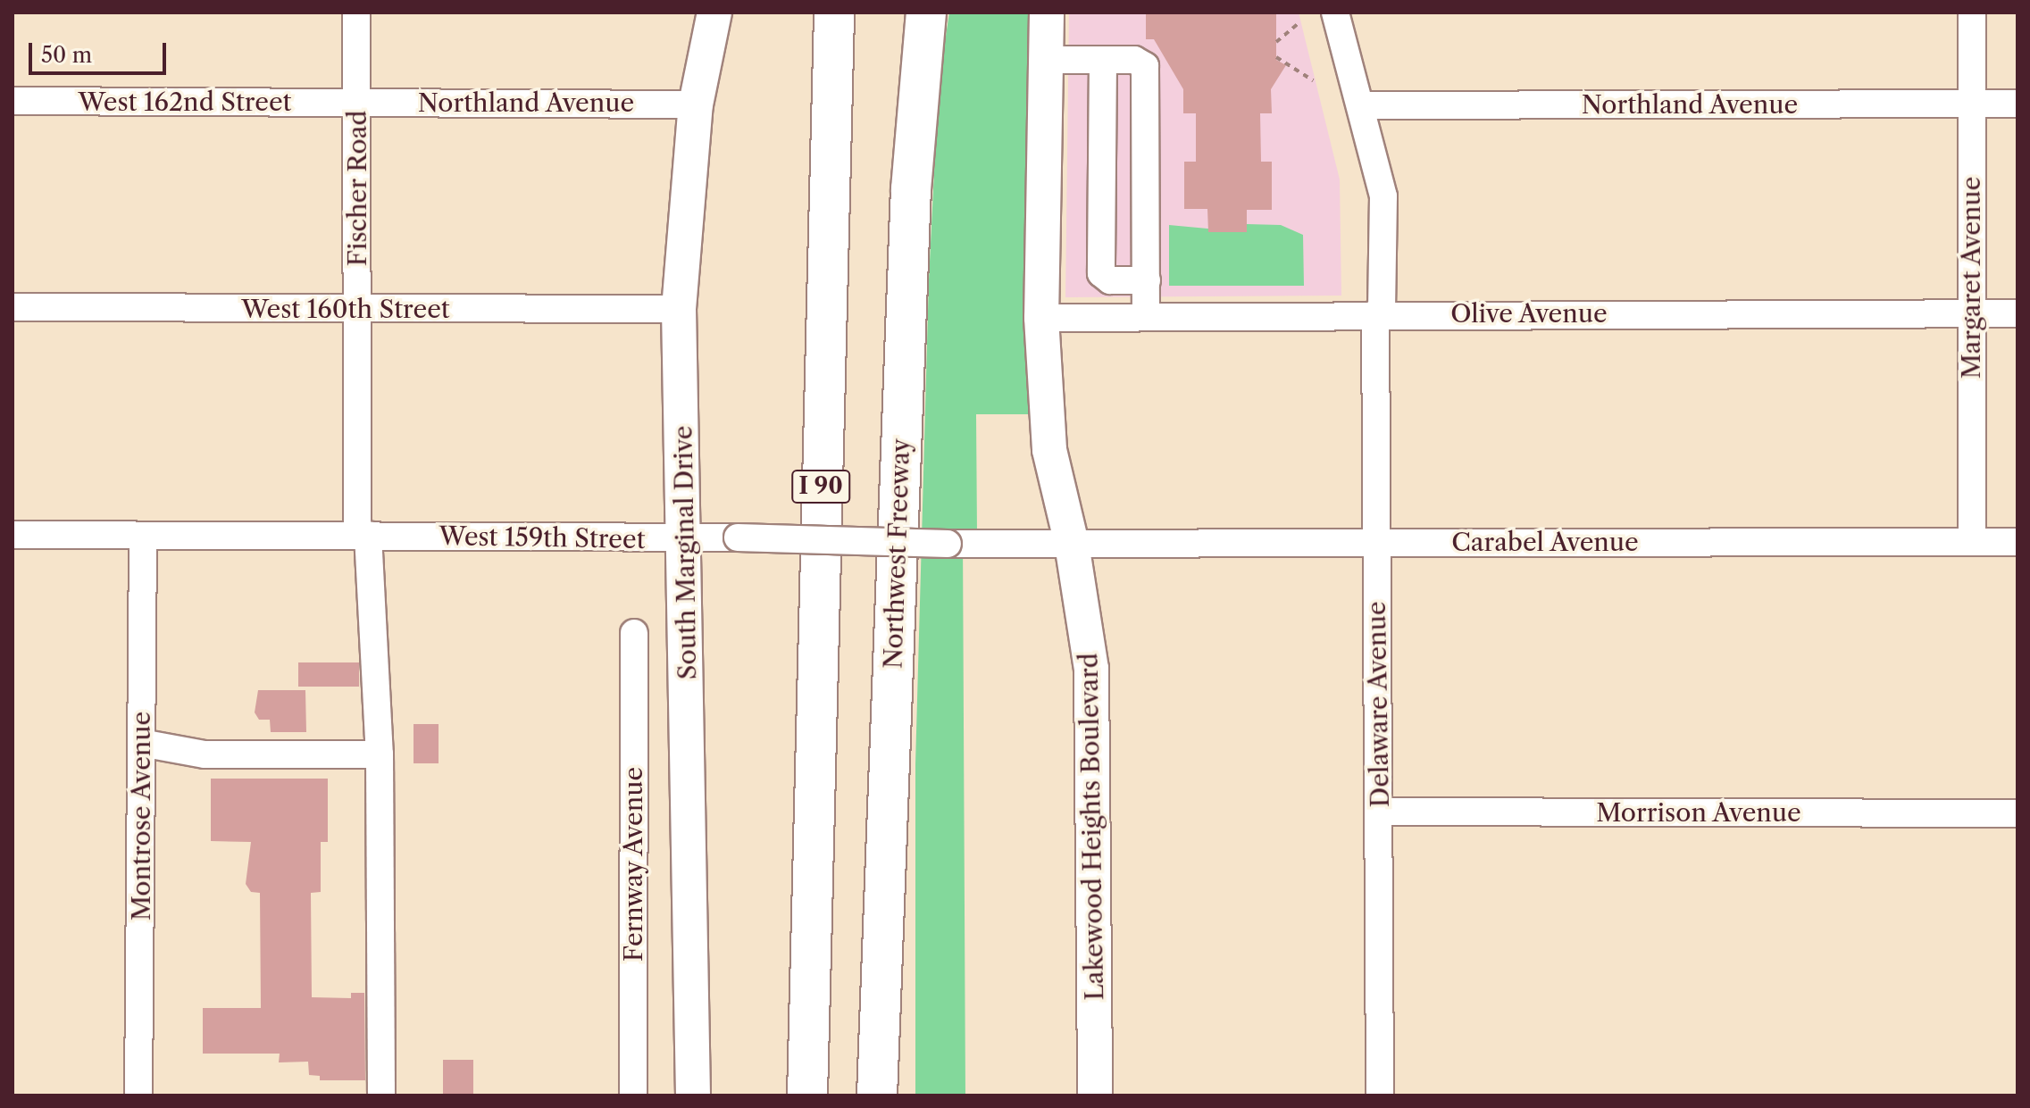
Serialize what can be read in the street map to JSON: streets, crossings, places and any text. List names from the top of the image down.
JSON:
{
  "streets": {
    "highway": ["I 90", "Northwest Freeway"],
    "main road": ["South Marginal Drive", "Lakewood Heights Boulevard"],
    "street": [
      "West 162nd Street",
      "Northland Avenue",
      "Fischer Road",
      "Margaret Avenue",
      "West 160th Street",
      "Olive Avenue",
      "West 159th Street",
      "Carabel Avenue",
      "Delaware Avenue",
      "Morrison Avenue",
      "Montrose Avenue",
      "Fernway Avenue"
    ]
  },
  "crossings": [
    ["West 162nd Street", "Northland Avenue"],
    ["West 162nd Street", "Fischer Road"],
    ["Northland Avenue", "Fischer Road"],
    ["Northland Avenue", "Margaret Avenue"],
    ["Northland Avenue", "South Marginal Drive"],
    ["Northland Avenue", "Delaware Avenue"],
    ["Fischer Road", "West 160th Street"],
    ["Fischer Road", "West 159th Street"],
    ["Margaret Avenue", "Olive Avenue"],
    ["Margaret Avenue", "Carabel Avenue"],
    ["West 160th Street", "South Marginal Drive"],
    ["Olive Avenue", "Delaware Avenue"],
    ["Olive Avenue", "Lakewood Heights Boulevard"],
    ["West 159th Street", "Carabel Avenue"],
    ["West 159th Street", "South Marginal Drive"],
    ["West 159th Street", "Montrose Avenue"],
    ["West 159th Street", "Lakewood Heights Boulevard"],
    ["Carabel Avenue", "Delaware Avenue"],
    ["Carabel Avenue", "Lakewood Heights Boulevard"],
    ["Delaware Avenue", "Morrison Avenue"]
  ],
  "scale_bar": "50 m"
}
